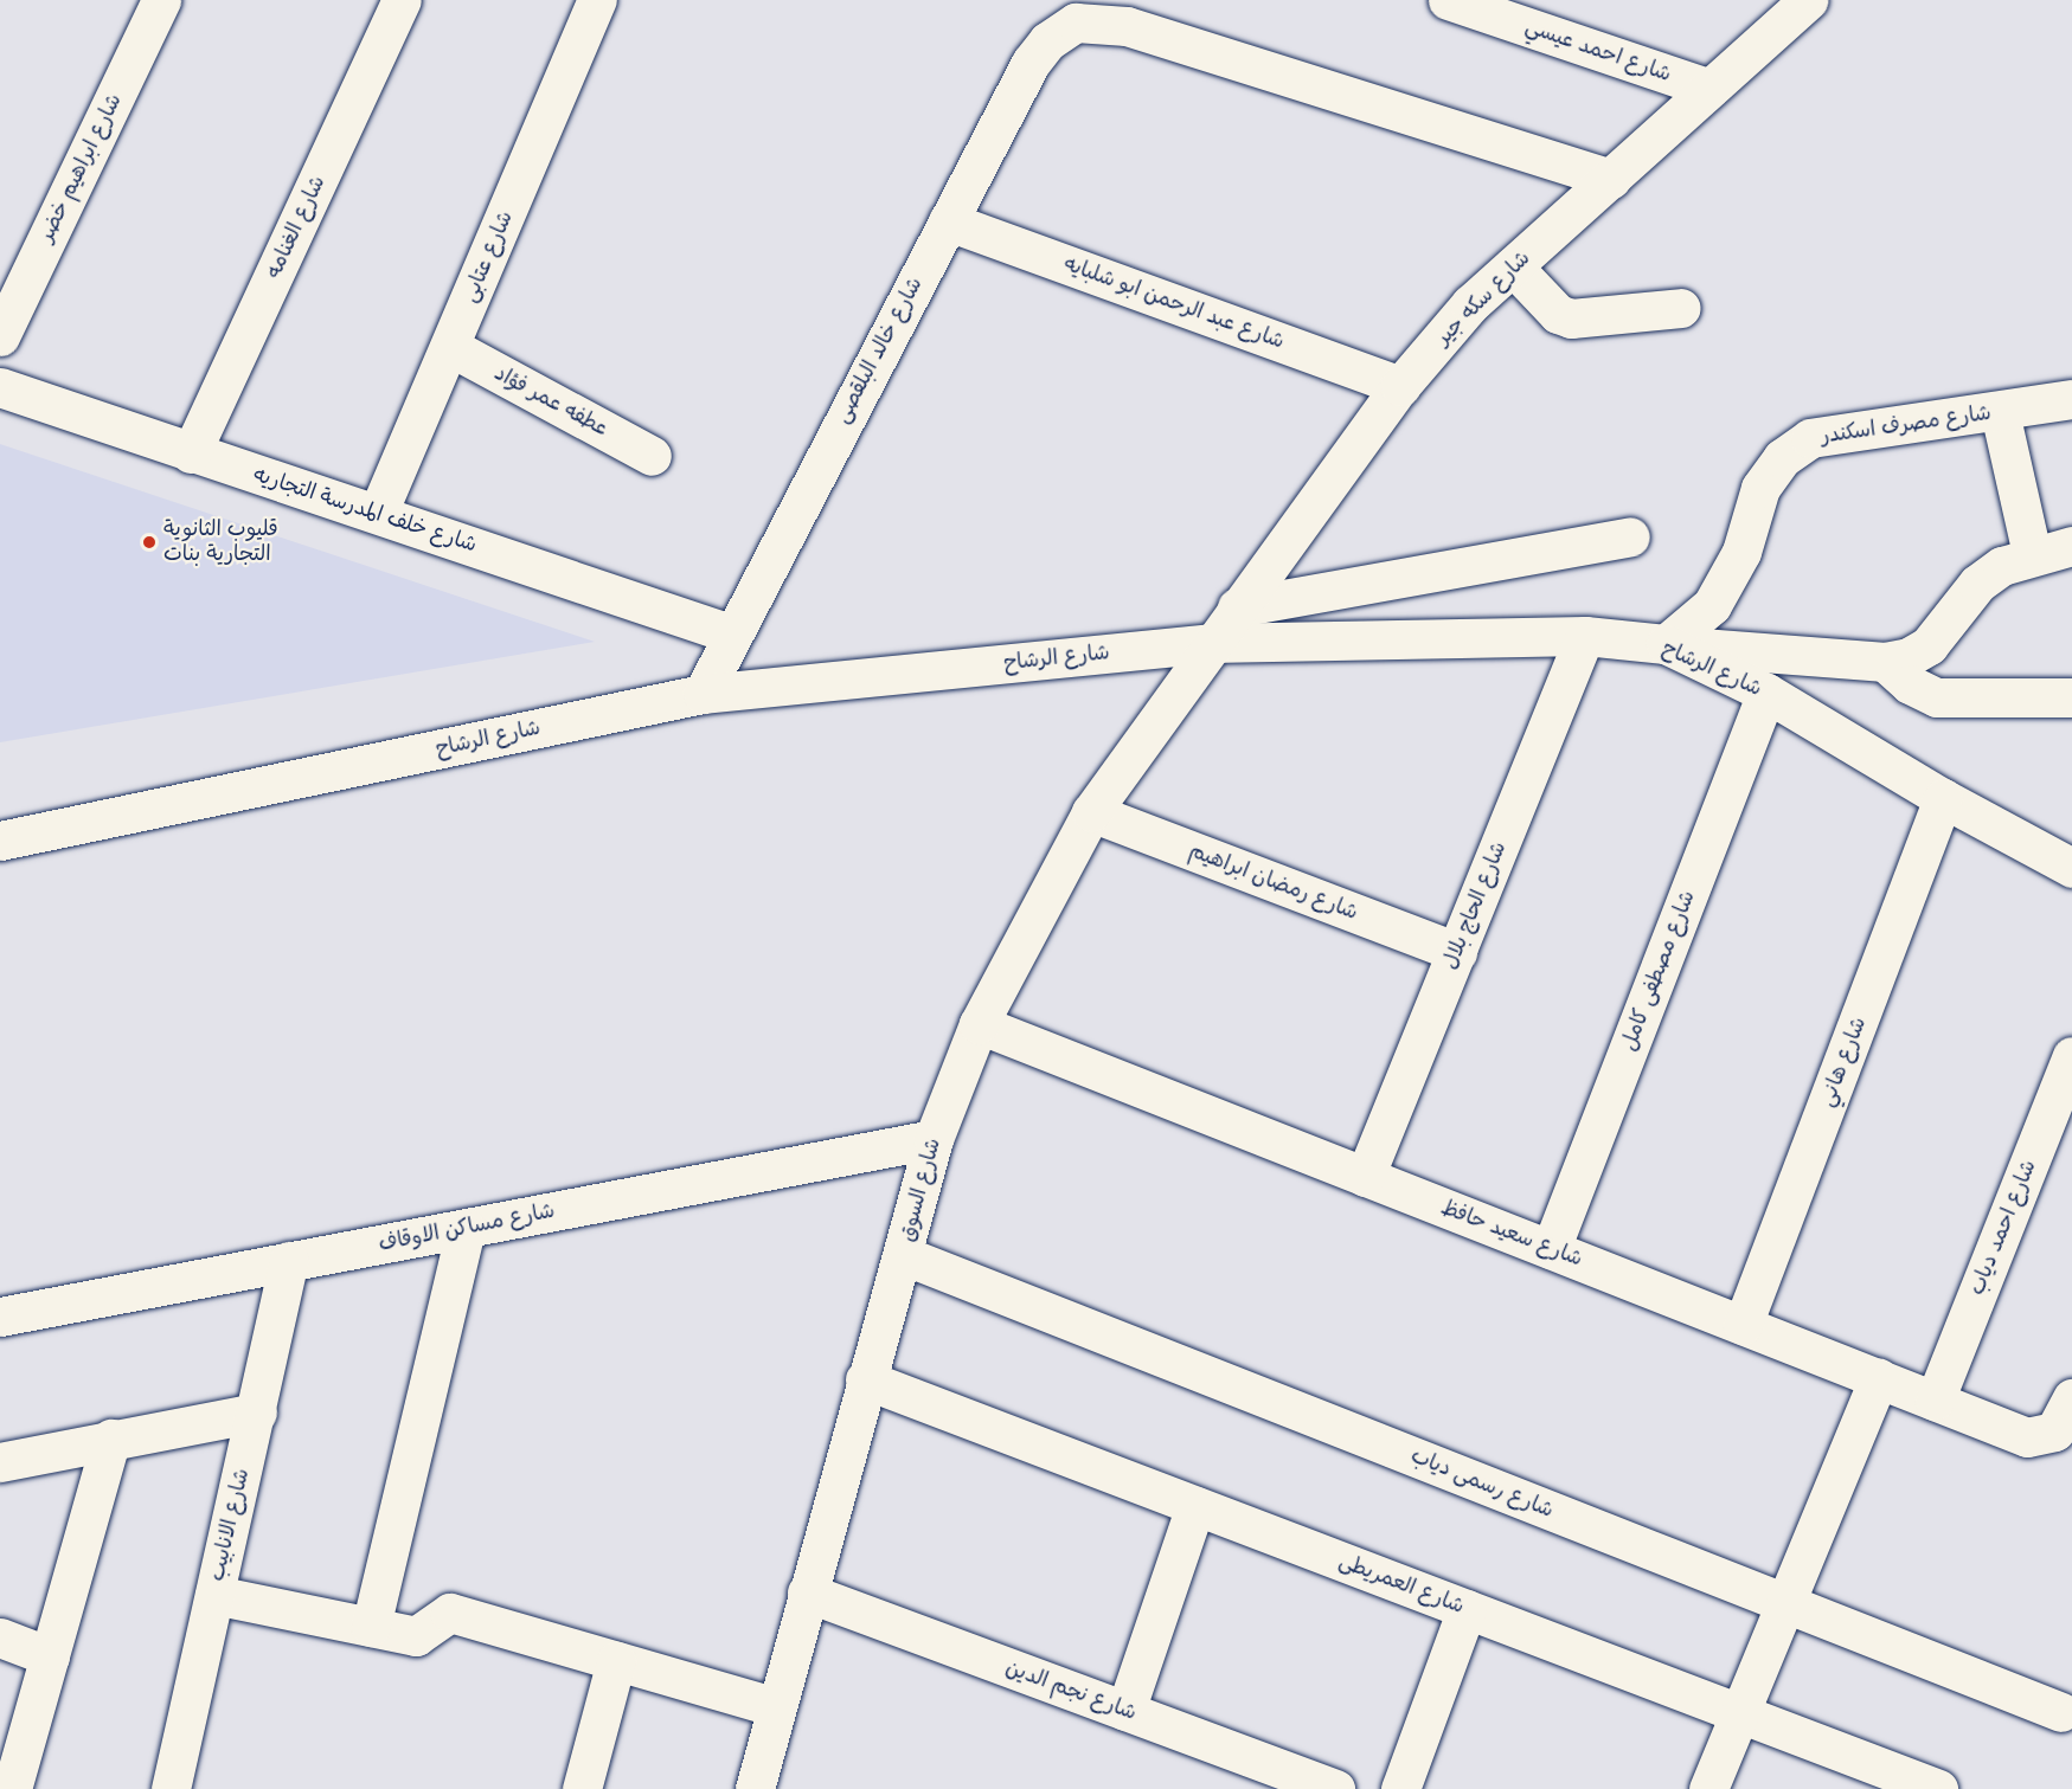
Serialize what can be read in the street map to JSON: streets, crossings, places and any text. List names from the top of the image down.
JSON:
{
  "streets": {
    "street": [
      "شارع احمد عيسي",
      "شارع ابراهيم خضر",
      "شارع الغنامه",
      "شارع عتابى",
      "شارع سكه جير",
      "شارع عبد الرحمن ابو شلبايه",
      "شارع خالد البلقصى",
      "عطفه عمر فؤاد",
      "شارع مصرف اسكندر",
      "شارع خلف المدرسة التجاريه",
      "شارع الرشاح",
      "شارع رمضان ابراهيم",
      "شارع الحاج بلال",
      "شارع مصطفى كامل",
      "شارع هاني",
      "شارع السوق",
      "شارع مساكن الاوقاف",
      "شارع احمد دياب",
      "شارع سعيد حافظ",
      "شارع رسمى دياب",
      "شارع الانابيب",
      "شارع العمريطى",
      "شارع نجم الدين"
    ]
  },
  "crossings": [
    ["شارع احمد عيسي", "شارع سكه جير"],
    ["شارع الغنامه", "شارع خلف المدرسة التجاريه"],
    ["شارع عتابى", "عطفه عمر فؤاد"],
    ["شارع عتابى", "شارع خلف المدرسة التجاريه"],
    ["شارع سكه جير", "شارع عبد الرحمن ابو شلبايه"],
    ["شارع سكه جير", "شارع خالد البلقصى"],
    ["شارع سكه جير", "شارع الرشاح"],
    ["شارع سكه جير", "شارع السوق"],
    ["شارع عبد الرحمن ابو شلبايه", "شارع خالد البلقصى"],
    ["شارع خالد البلقصى", "شارع خلف المدرسة التجاريه"],
    ["شارع خالد البلقصى", "شارع الرشاح"],
    ["شارع مصرف اسكندر", "شارع الرشاح"],
    ["شارع الرشاح", "شارع الحاج بلال"],
    ["شارع الرشاح", "شارع مصطفى كامل"],
    ["شارع الرشاح", "شارع هاني"],
    ["شارع الرشاح", "شارع السوق"],
    ["شارع رمضان ابراهيم", "شارع الحاج بلال"],
    ["شارع رمضان ابراهيم", "شارع السوق"],
    ["شارع الحاج بلال", "شارع سعيد حافظ"],
    ["شارع مصطفى كامل", "شارع سعيد حافظ"],
    ["شارع هاني", "شارع سعيد حافظ"],
    ["شارع السوق", "شارع مساكن الاوقاف"],
    ["شارع السوق", "شارع سعيد حافظ"],
    ["شارع السوق", "شارع رسمى دياب"],
    ["شارع السوق", "شارع العمريطى"],
    ["شارع السوق", "شارع نجم الدين"],
    ["شارع مساكن الاوقاف", "شارع الانابيب"],
    ["شارع احمد دياب", "شارع سعيد حافظ"]
  ],
  "places": ["قليوب الثانوية التجارية بنات"]
}
